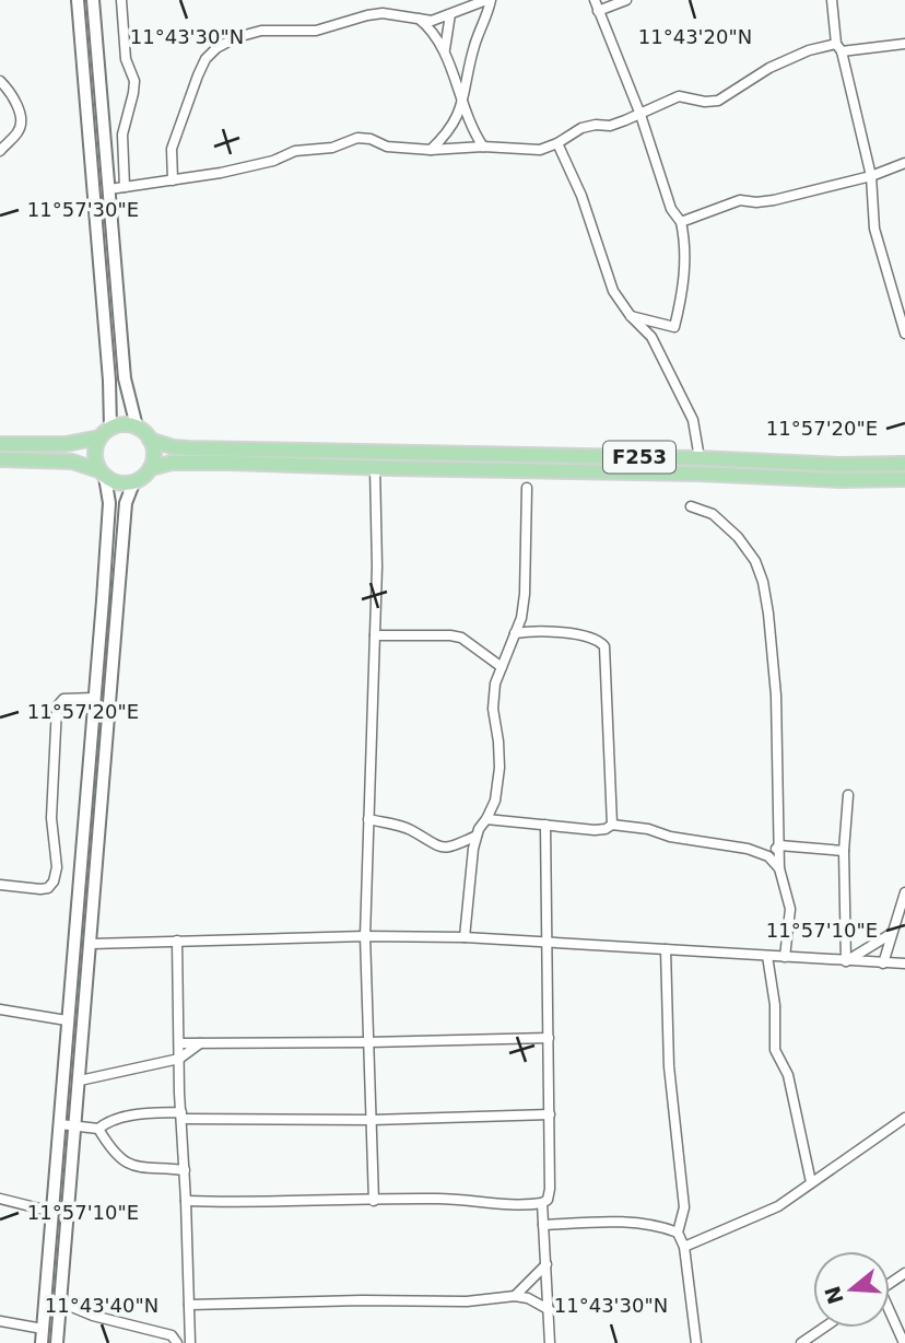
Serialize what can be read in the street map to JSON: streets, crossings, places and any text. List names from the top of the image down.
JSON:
{
  "streets": {
    "main road": ["F253"]
  },
  "north": "left",
  "coordinates": [
    "11°43'30\"N",
    "11°43'20\"N",
    "11°57'30\"E",
    "11°57'20\"E",
    "11°57'10\"E",
    "11°43'40\"N"
  ]
}
